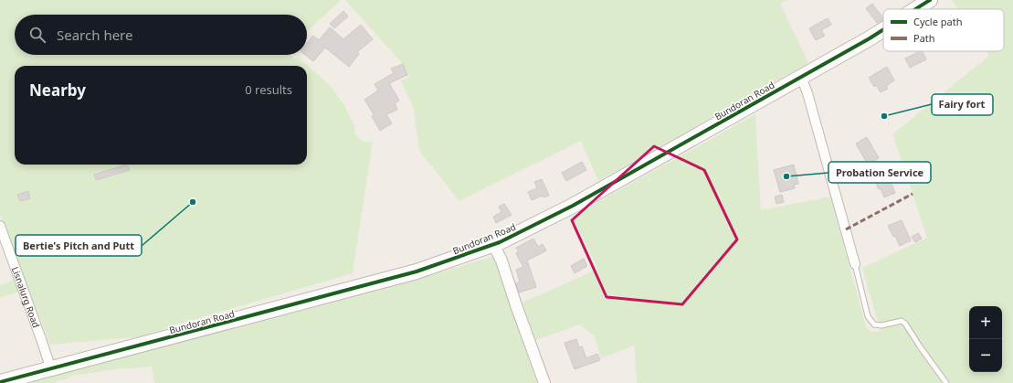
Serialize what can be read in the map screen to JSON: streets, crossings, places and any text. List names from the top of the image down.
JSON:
{
  "streets": {
    "highway": ["Bundoran Road"],
    "street": ["Lisnalurg Road"]
  },
  "crossings": [
    ["Bundoran Road", "Lisnalurg Road"]
  ],
  "places": ["Fairy fort", "Probation Service", "Bertie's Pitch and Putt"],
  "legend": ["Cycle path", "Path"],
  "page": {
    "search": "Search here",
    "heading": ["Nearby", "0 results"],
    "map_buttons": ["+", "−"]
  }
}
